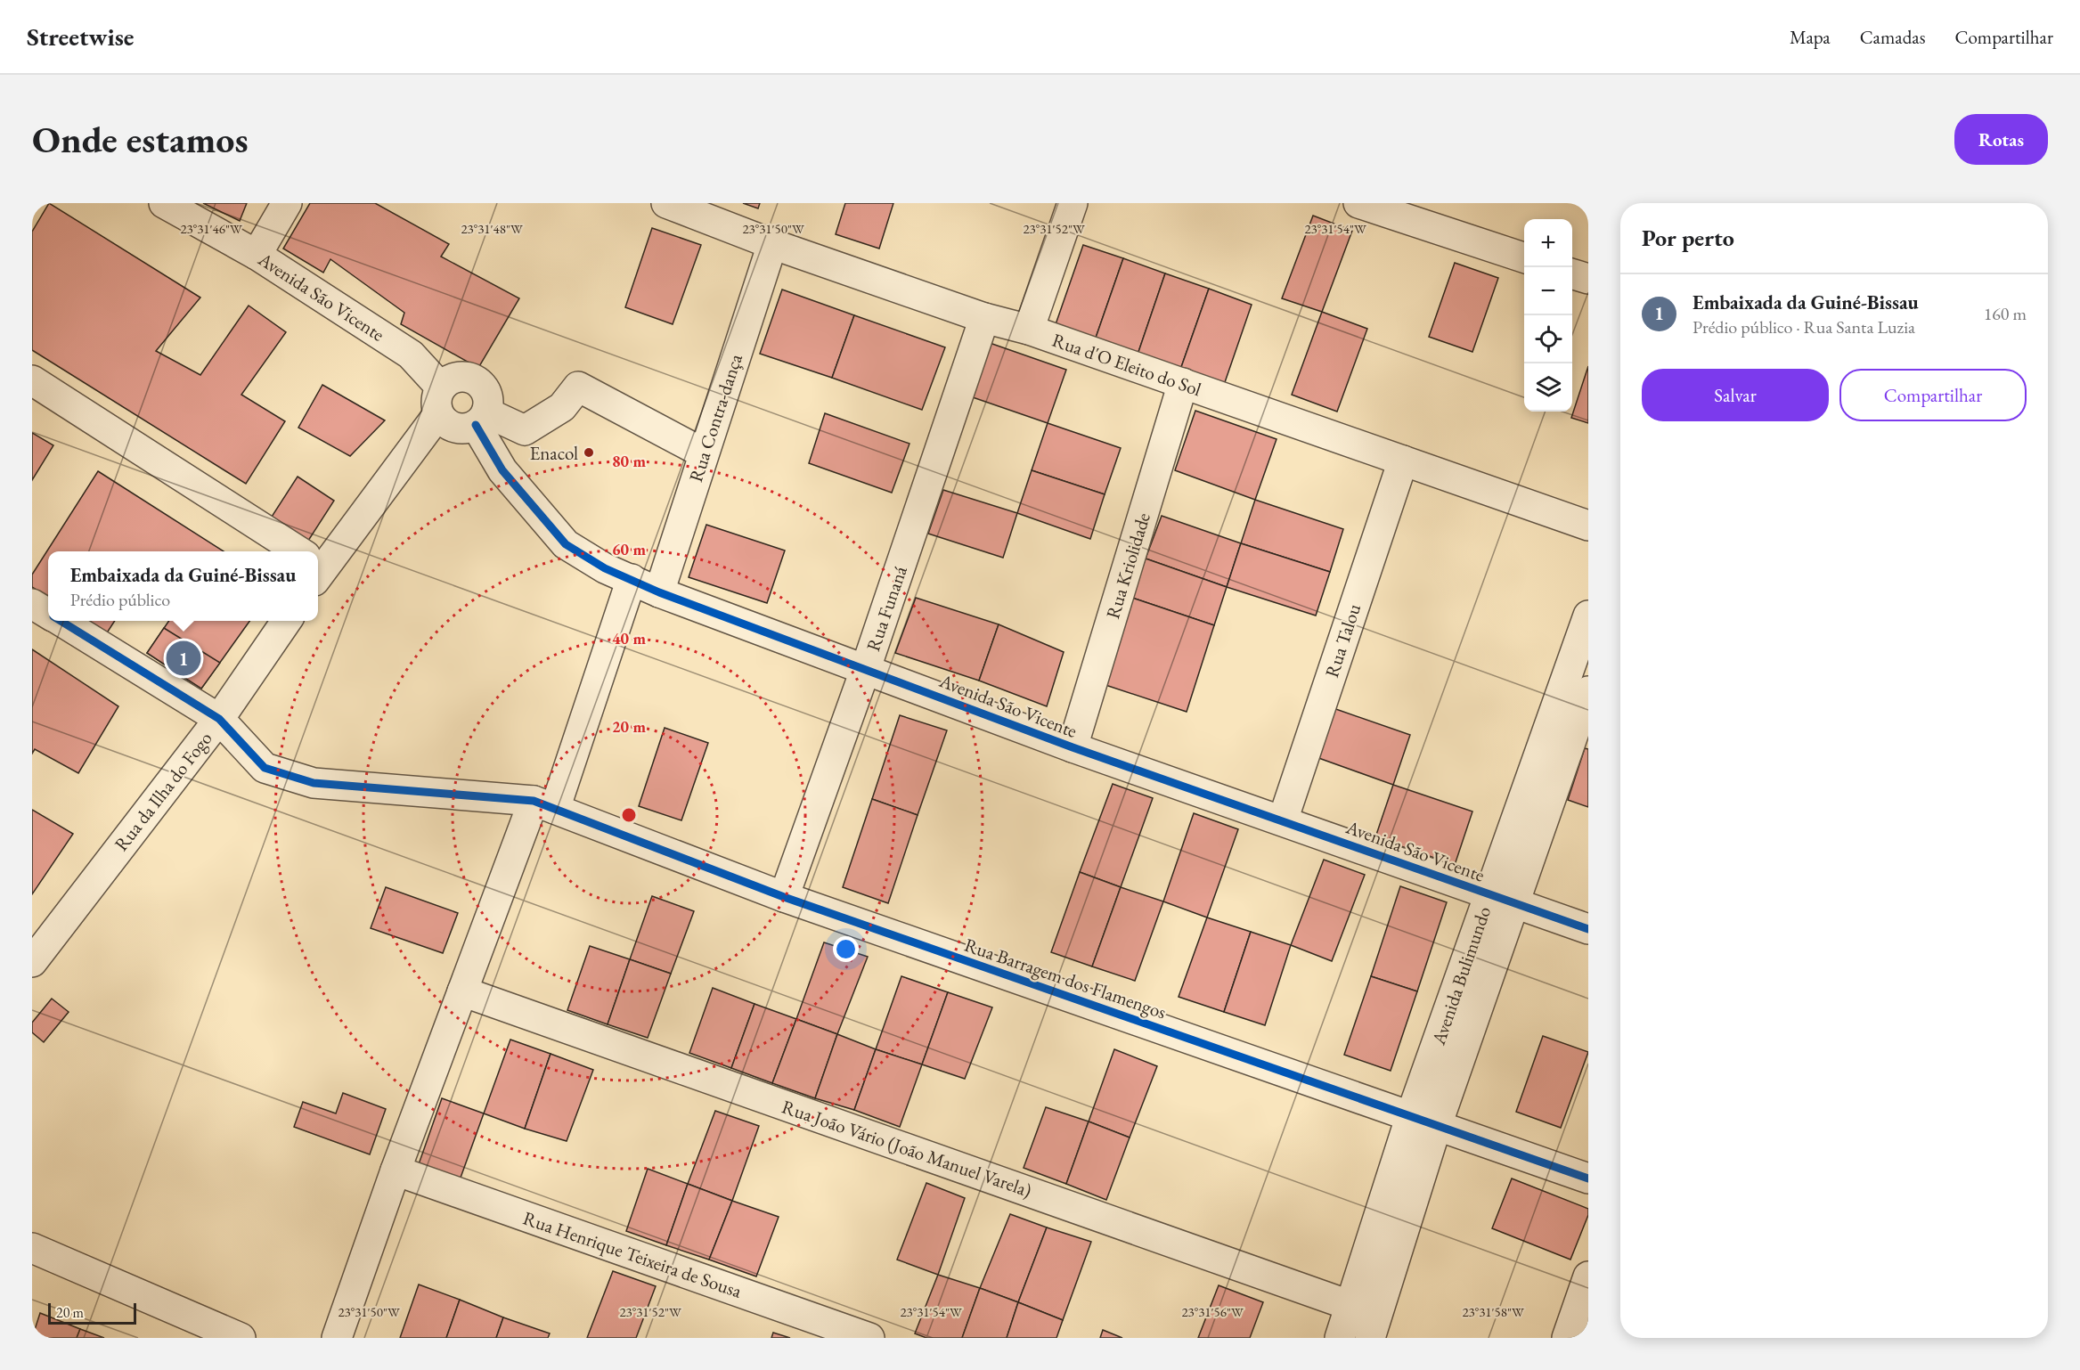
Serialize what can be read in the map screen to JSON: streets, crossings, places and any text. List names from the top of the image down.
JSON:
{
  "streets": {
    "street": [
      "Avenida São Vicente",
      "Rua d'O Eleito do Sol",
      "Rua Contra-dança",
      "Rua Kriolidade",
      "Rua Funaná",
      "Rua Talou",
      "Rua da Ilha do Fogo",
      "Avenida Bulimundo",
      "Rua Barragem dos Flamengos",
      "Rua João Vário (João Manuel Varela)",
      "Rua Henrique Teixeira de Sousa"
    ]
  },
  "crossings": [
    ["Avenida São Vicente", "Rua Contra-dança"],
    ["Avenida São Vicente", "Rua Kriolidade"],
    ["Avenida São Vicente", "Rua Funaná"],
    ["Avenida São Vicente", "Rua Talou"],
    ["Avenida São Vicente", "Avenida Bulimundo"],
    ["Rua d'O Eleito do Sol", "Rua Contra-dança"],
    ["Rua d'O Eleito do Sol", "Rua Kriolidade"],
    ["Rua d'O Eleito do Sol", "Rua Funaná"],
    ["Rua d'O Eleito do Sol", "Rua Talou"],
    ["Rua Funaná", "Rua Barragem dos Flamengos"],
    ["Rua da Ilha do Fogo", "Rua Barragem dos Flamengos"],
    ["Avenida Bulimundo", "Rua Barragem dos Flamengos"],
    ["Avenida Bulimundo", "Rua João Vário (João Manuel Varela)"]
  ],
  "places": ["Enacol"],
  "scale_bar": "20 m",
  "page": {
    "header": "Streetwise",
    "nav": ["Mapa", "Camadas", "Compartilhar"],
    "buttons": [
      "Rotas",
      ["Salvar", "Compartilhar"]
    ],
    "title": "Onde estamos",
    "heading": "Por perto",
    "map_buttons": ["+", "−"],
    "list": [
      {
        "mark": "1",
        "name": "Embaixada da Guiné-Bissau",
        "note": "Prédio público · Rua Santa Luzia",
        "value": "160 m"
      }
    ],
    "popup": ["Embaixada da Guiné-Bissau", "Prédio público"],
    "pins": "1",
    "scale": "20 m"
  },
  "coordinates": [
    "23°31'46\"W",
    "23°31'48\"W",
    "23°31'50\"W",
    "23°31'52\"W",
    "23°31'54\"W",
    "23°31'56\"W",
    "23°31'58\"W"
  ],
  "rings": [
    "80 m",
    "60 m",
    "40 m",
    "20 m"
  ]
}
